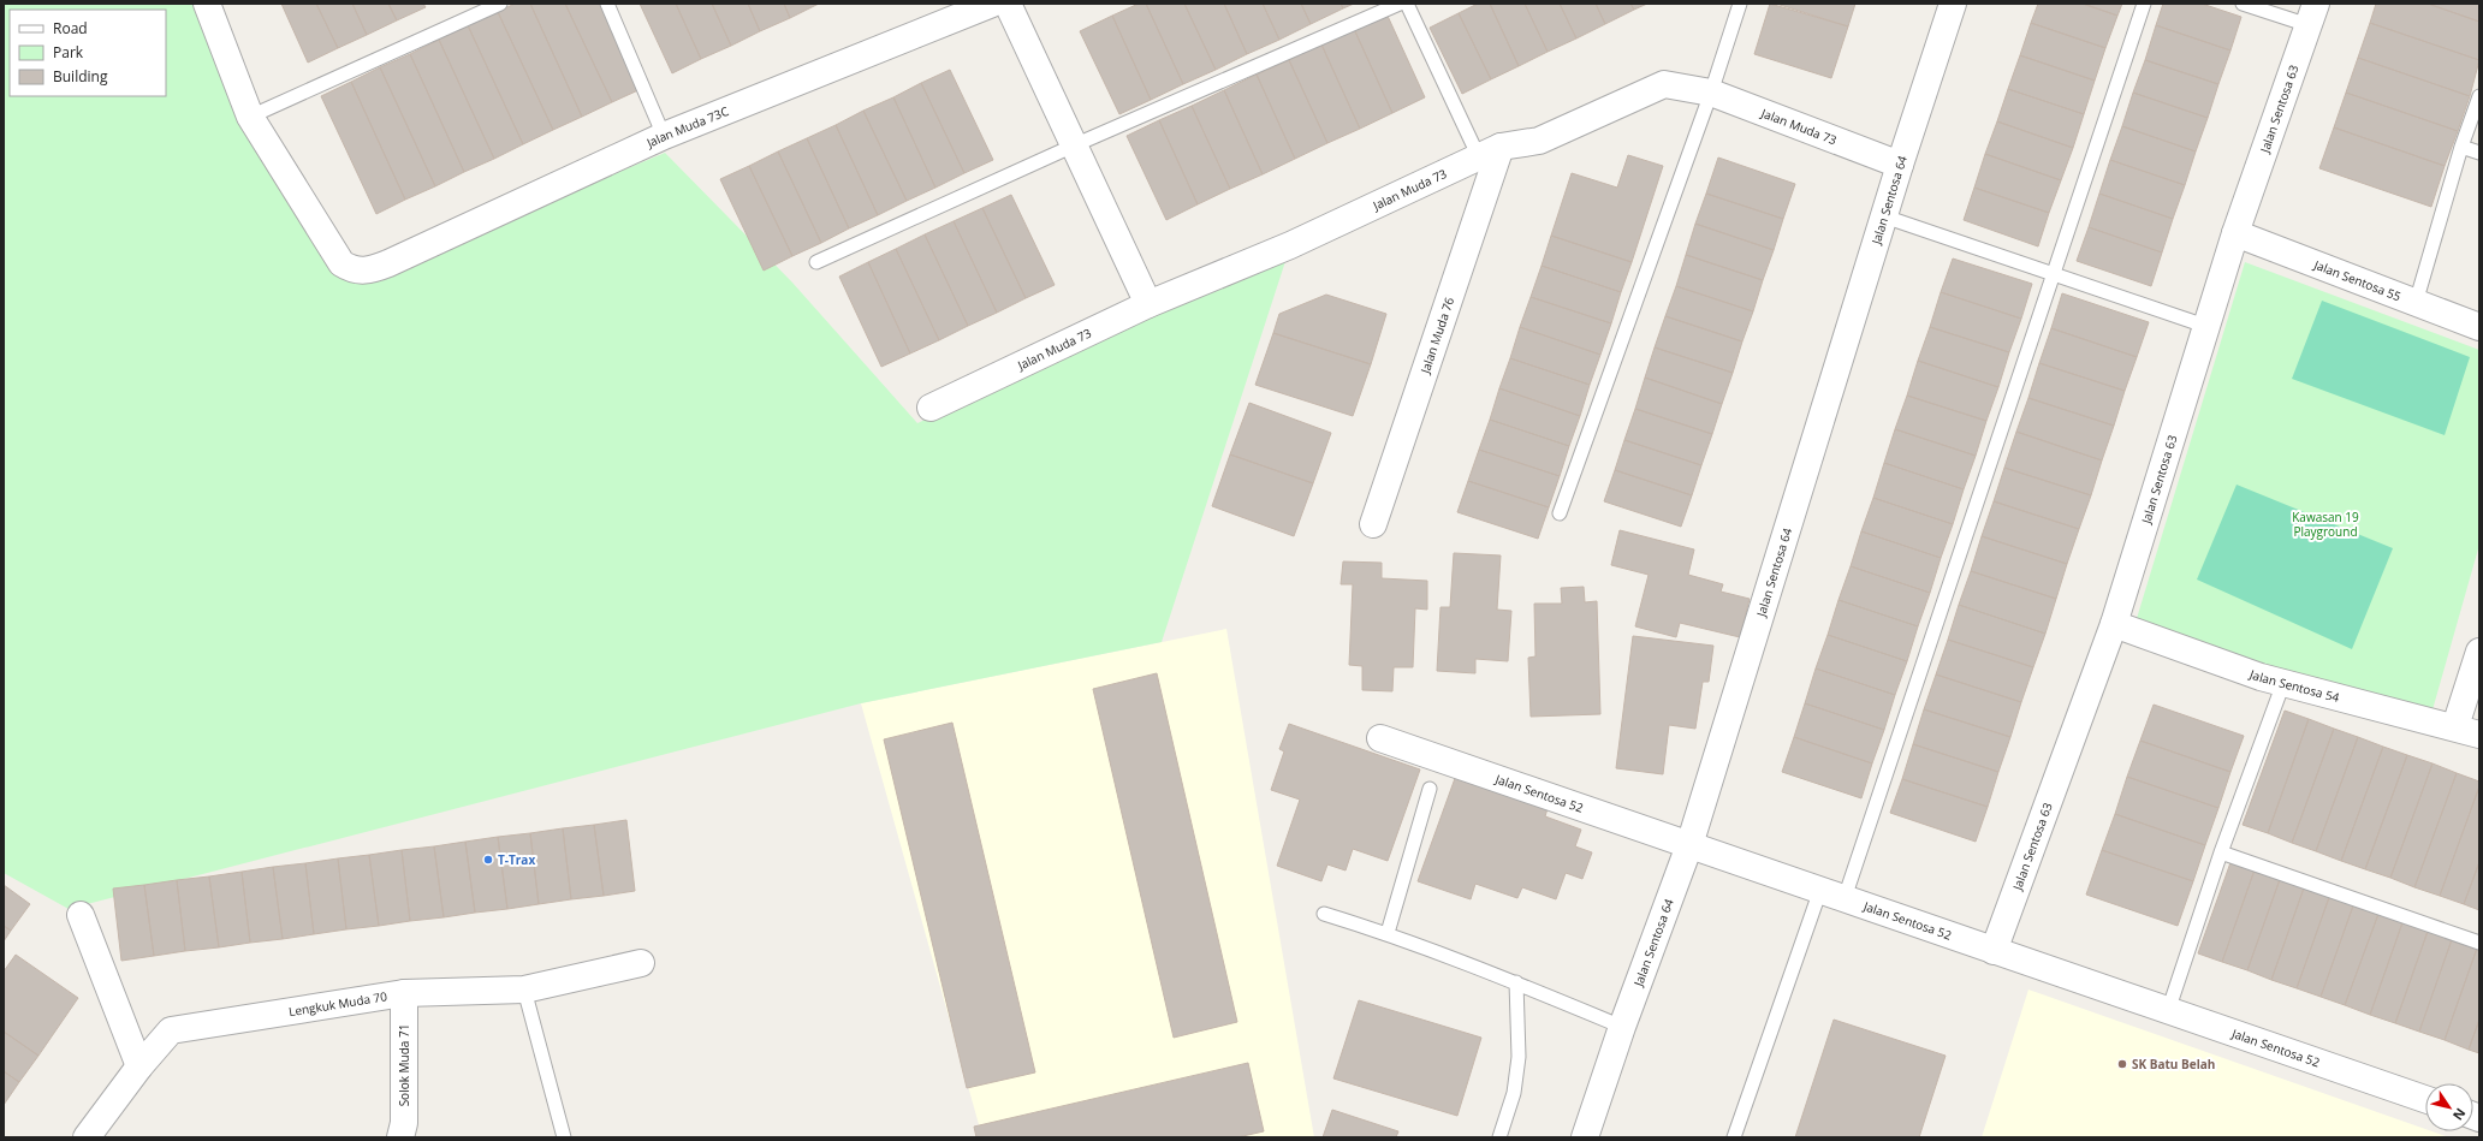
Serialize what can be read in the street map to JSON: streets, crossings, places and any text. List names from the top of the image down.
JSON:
{
  "streets": {
    "street": [
      "Jalan Sentosa 63",
      "Jalan Muda 73",
      "Jalan Muda 73C",
      "Jalan Sentosa 64",
      "Jalan Sentosa 55",
      "Jalan Muda 76",
      "Jalan Sentosa 54",
      "Jalan Sentosa 52",
      "Lengkuk Muda 70",
      "Solok Muda 71"
    ]
  },
  "crossings": [
    ["Jalan Sentosa 63", "Jalan Sentosa 55"],
    ["Jalan Sentosa 63", "Jalan Sentosa 54"],
    ["Jalan Sentosa 63", "Jalan Sentosa 52"],
    ["Jalan Muda 73", "Jalan Sentosa 64"],
    ["Jalan Muda 73", "Jalan Muda 76"],
    ["Jalan Sentosa 64", "Jalan Sentosa 52"],
    ["Lengkuk Muda 70", "Solok Muda 71"]
  ],
  "parks": ["Kawasan 19 Playground"],
  "places": ["T-Trax", "SK Batu Belah"],
  "legend": ["Road", "Park", "Building"],
  "north": "bottom right"
}
